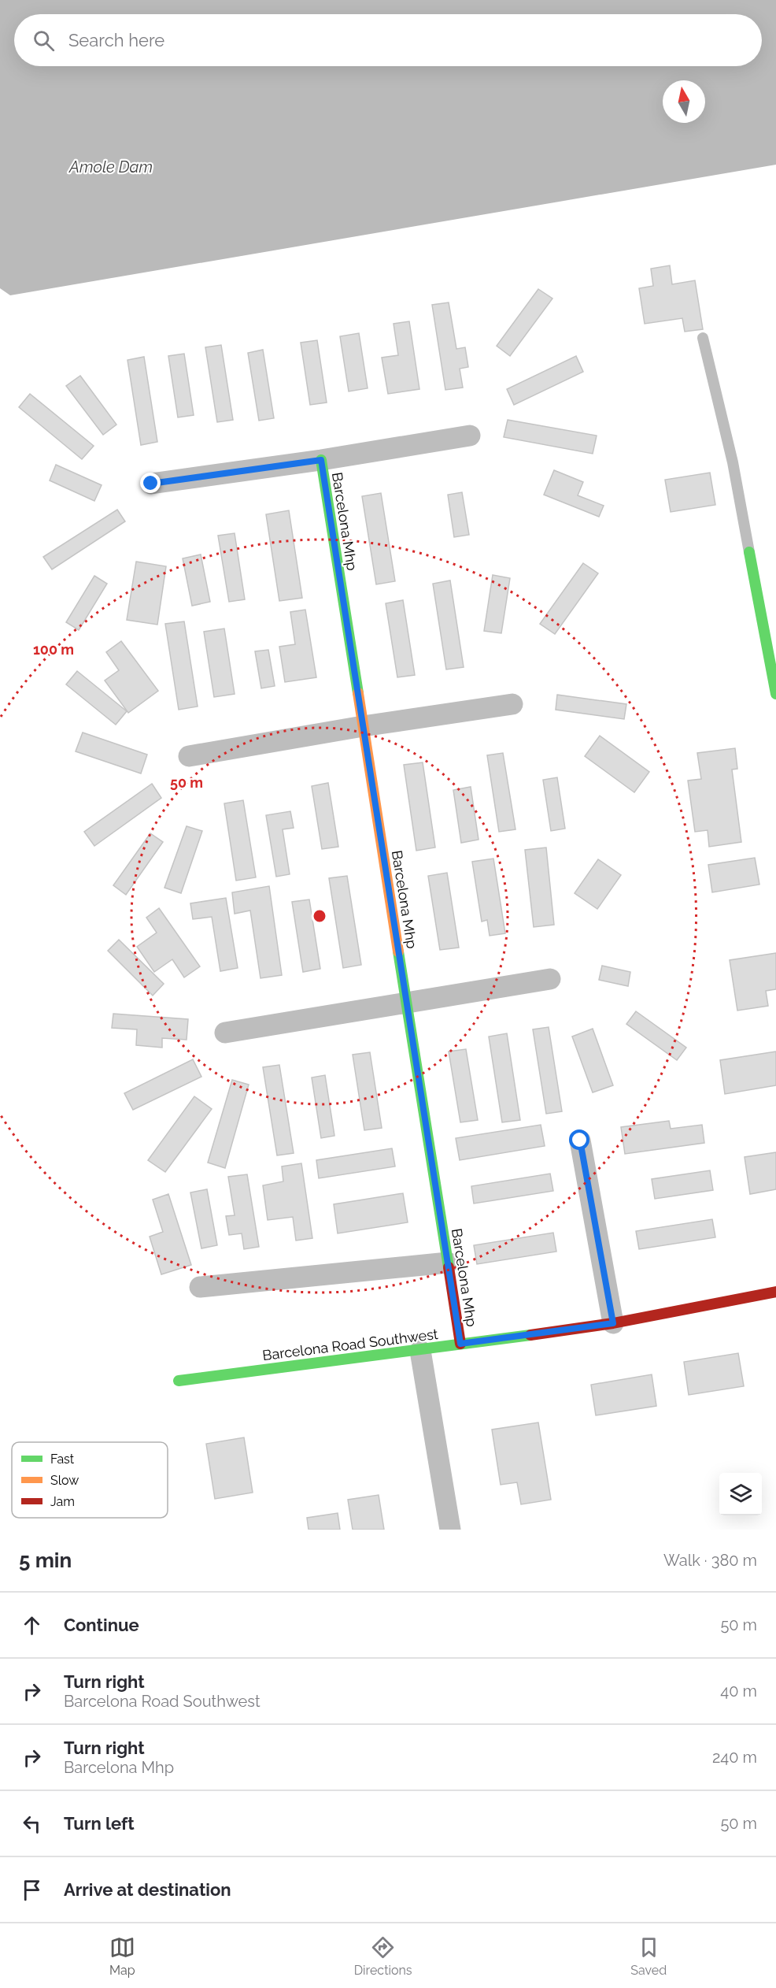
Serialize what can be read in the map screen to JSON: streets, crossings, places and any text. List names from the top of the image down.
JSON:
{
  "streets": {
    "street": ["Barcelona Mhp", "Barcelona Road Southwest"]
  },
  "crossings": [
    ["Barcelona Mhp", "Barcelona Road Southwest"]
  ],
  "water": ["Amole Dam"],
  "legend": ["Fast", "Slow", "Jam"],
  "north": "top",
  "page": {
    "search": "Search here",
    "heading": ["5 min", "Walk · 380 m"],
    "list": [
      ["Continue", "50 m"],
      ["Turn right", "Barcelona Road Southwest", "40 m"],
      ["Turn right", "Barcelona Mhp", "240 m"],
      ["Turn left", "50 m"],
      "Arrive at destination"
    ],
    "nav": ["Map", "Directions", "Saved"]
  },
  "rings": ["100 m", "50 m"]
}
